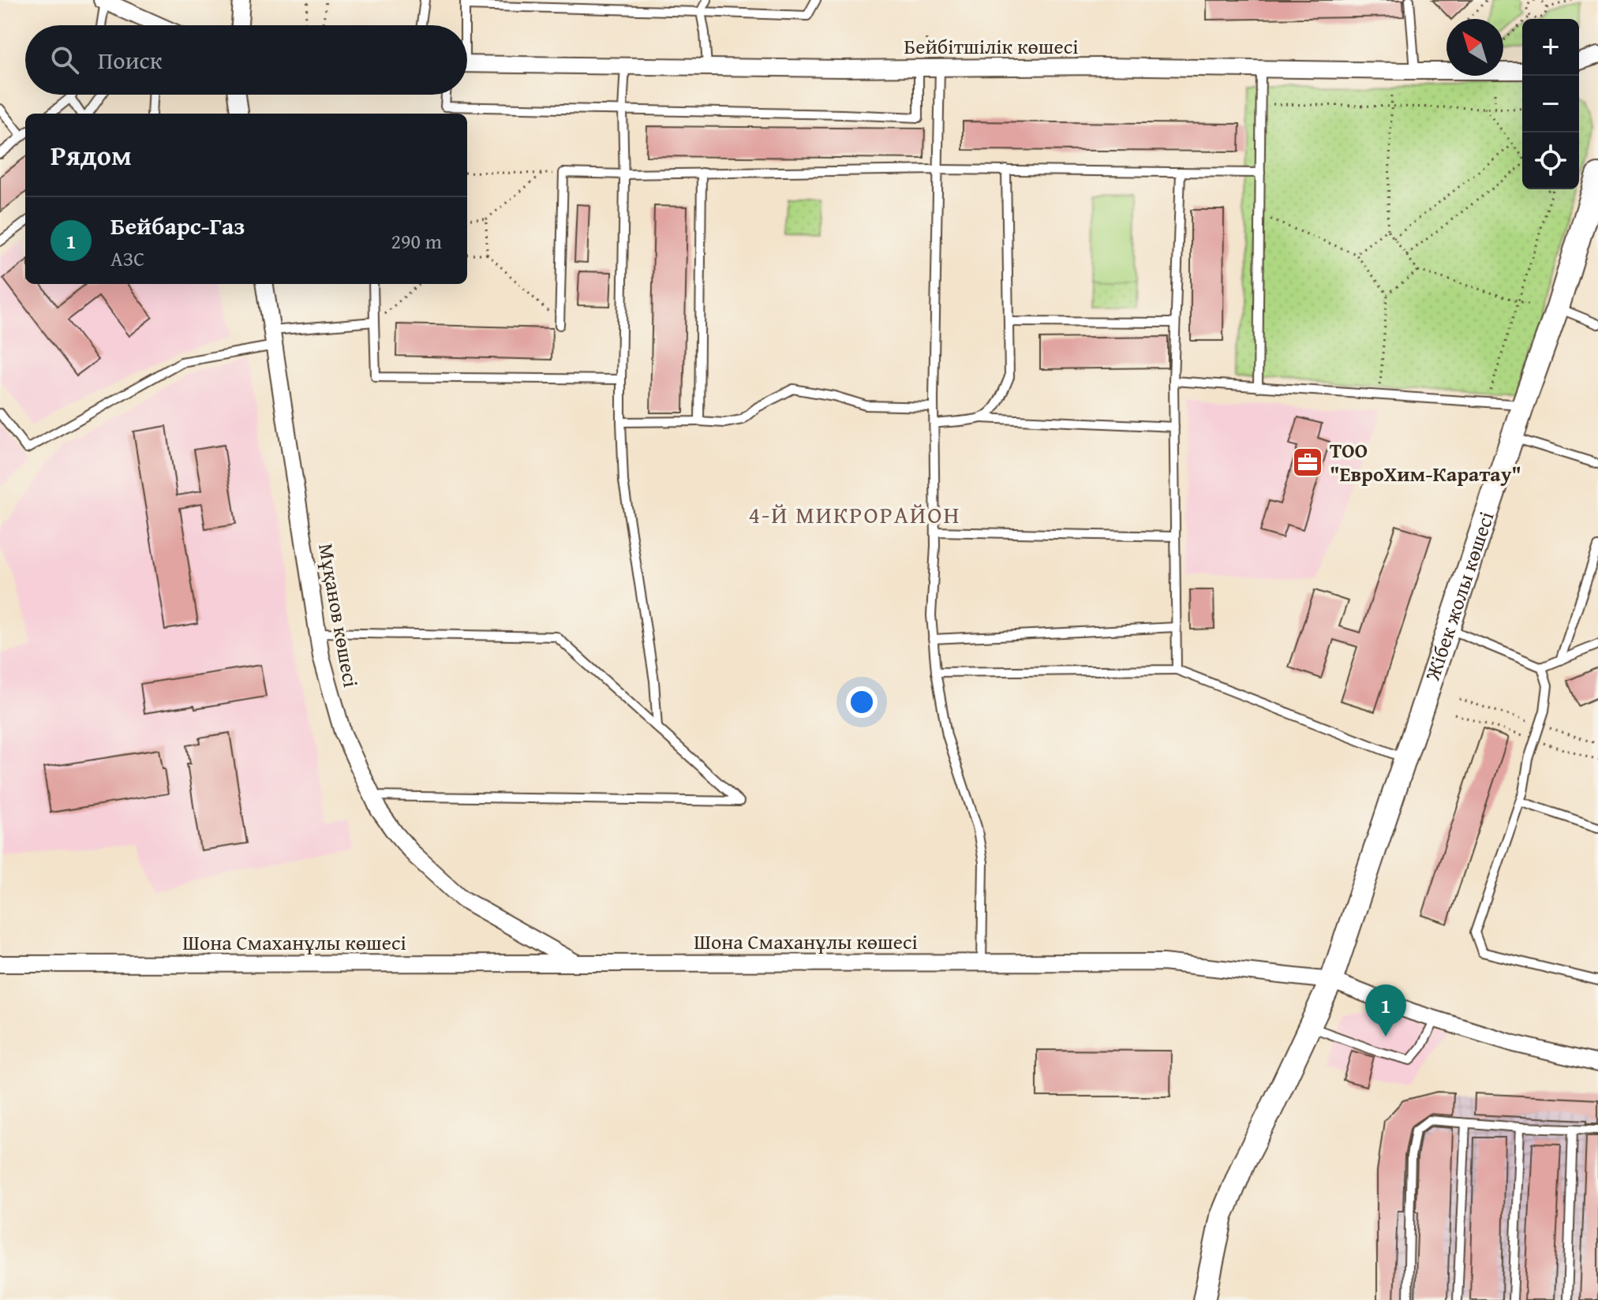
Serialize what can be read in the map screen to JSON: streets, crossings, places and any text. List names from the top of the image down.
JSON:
{
  "streets": {
    "main road": ["Жібек жолы көшесі"],
    "street": ["Бейбітшілік көшесі", "Мұқанов көшесі", "Шона Смаханұлы көшесі"]
  },
  "crossings": [
    ["Жібек жолы көшесі", "Шона Смаханұлы көшесі"],
    ["Мұқанов көшесі", "Шона Смаханұлы көшесі"]
  ],
  "districts": ["4-Й МИКРОРАЙОН"],
  "places": {
    "office": ["ТОО \"ЕвроХим-Каратау\""]
  },
  "north": "top left",
  "page": {
    "map_buttons": ["+", "−"],
    "search": "Поиск",
    "heading": "Рядом",
    "list": [
      {
        "mark": "1",
        "name": "Бейбарс-Газ",
        "note": "АЗС",
        "value": "290 m"
      }
    ],
    "pins": "1"
  }
}
